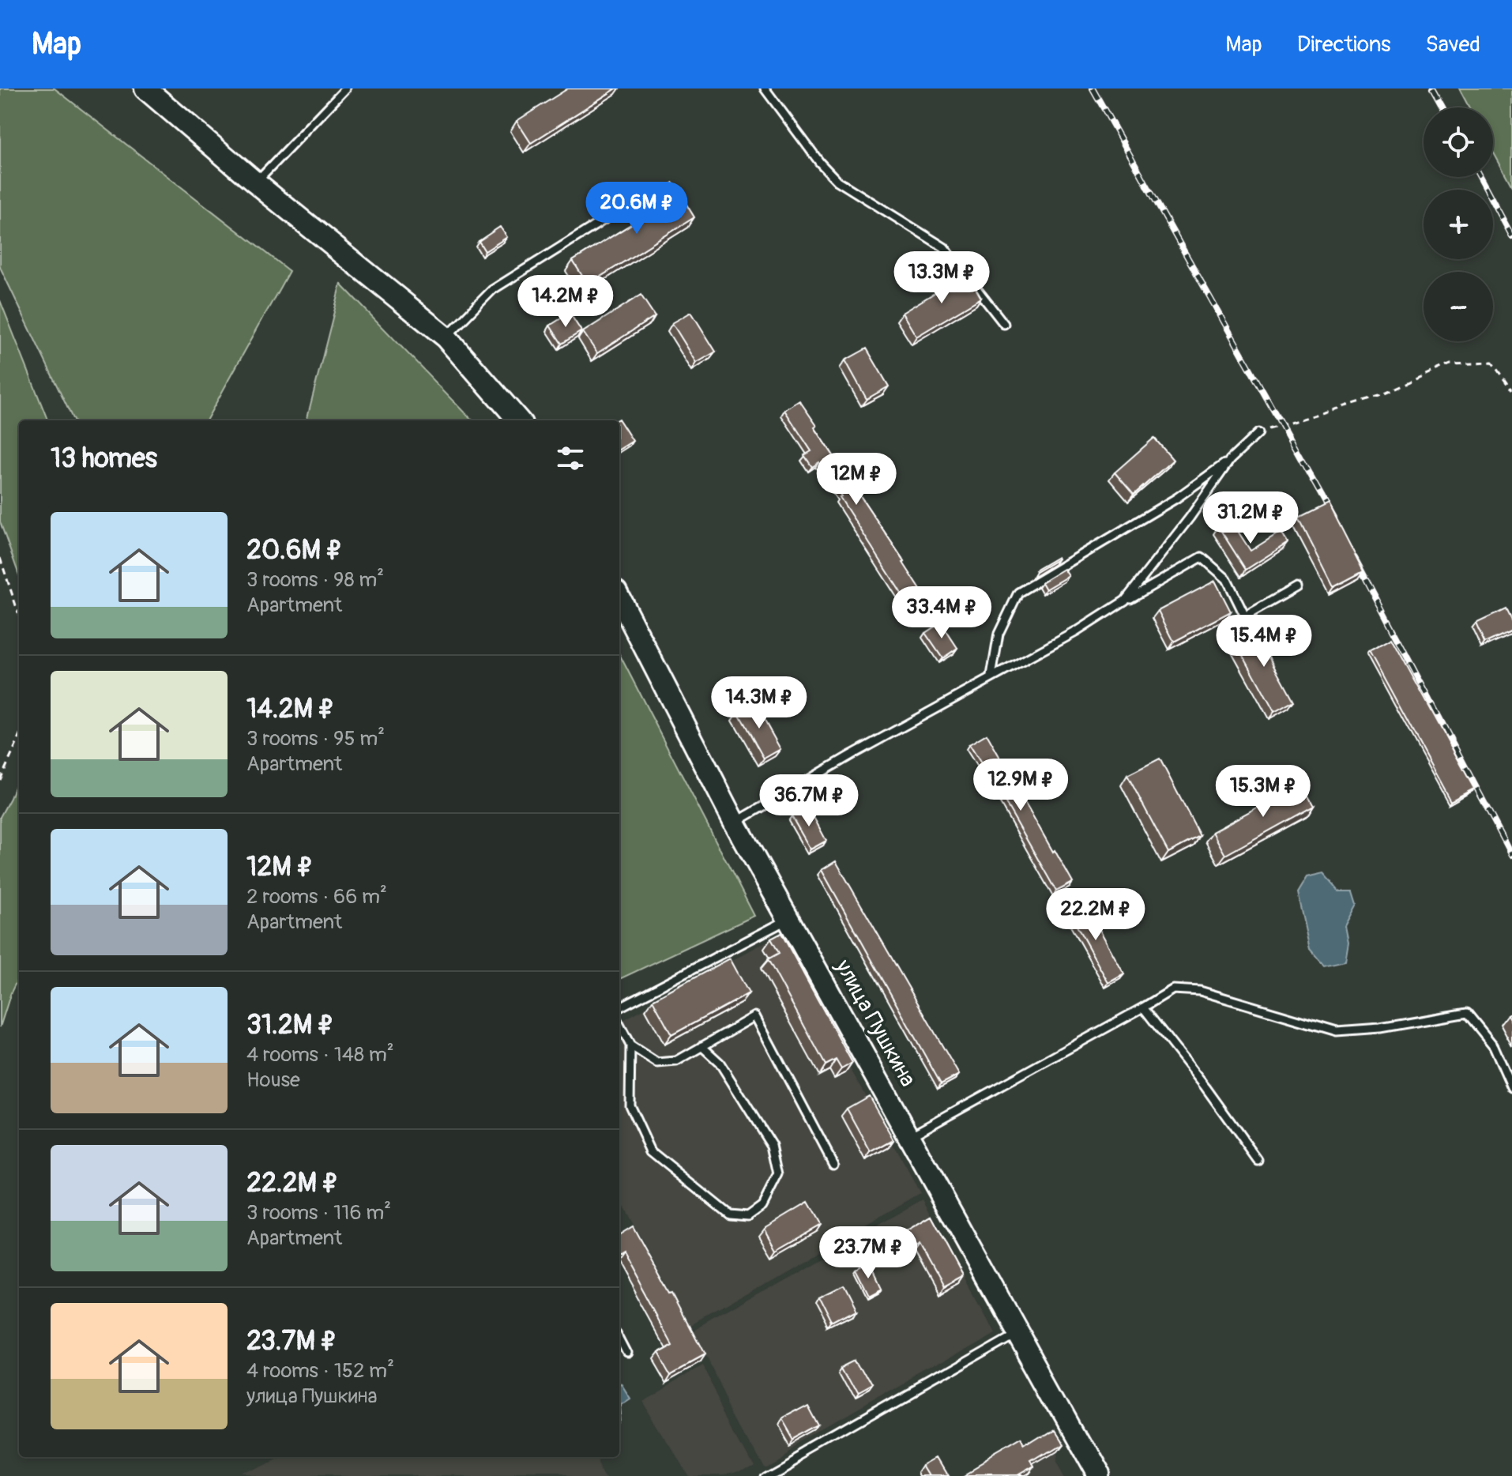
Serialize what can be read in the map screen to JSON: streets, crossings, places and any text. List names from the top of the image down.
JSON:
{
  "streets": {
    "main road": ["улица Пушкина"]
  },
  "page": {
    "header": "Map",
    "nav": ["Map", "Directions", "Saved"],
    "map_buttons": ["+", "−"],
    "price": [
      "20.6M ₽",
      "13.3M ₽",
      "14.2M ₽",
      "12M ₽",
      "31.2M ₽",
      "33.4M ₽",
      "15.4M ₽",
      "14.3M ₽",
      "12.9M ₽",
      "15.3M ₽",
      "36.7M ₽",
      "22.2M ₽",
      "23.7M ₽"
    ],
    "heading": "13 homes",
    "list": [
      {
        "name": "20.6M ₽",
        "note": "3 rooms · 98 m² · Apartment"
      },
      {
        "name": "14.2M ₽",
        "note": "3 rooms · 95 m² · Apartment"
      },
      {
        "name": "12M ₽",
        "note": "2 rooms · 66 m² · Apartment"
      },
      {
        "name": "31.2M ₽",
        "note": "4 rooms · 148 m² · House"
      },
      {
        "name": "22.2M ₽",
        "note": "3 rooms · 116 m² · Apartment"
      },
      {
        "name": "23.7M ₽",
        "note": "4 rooms · 152 m² · улица Пушкина"
      }
    ]
  }
}
